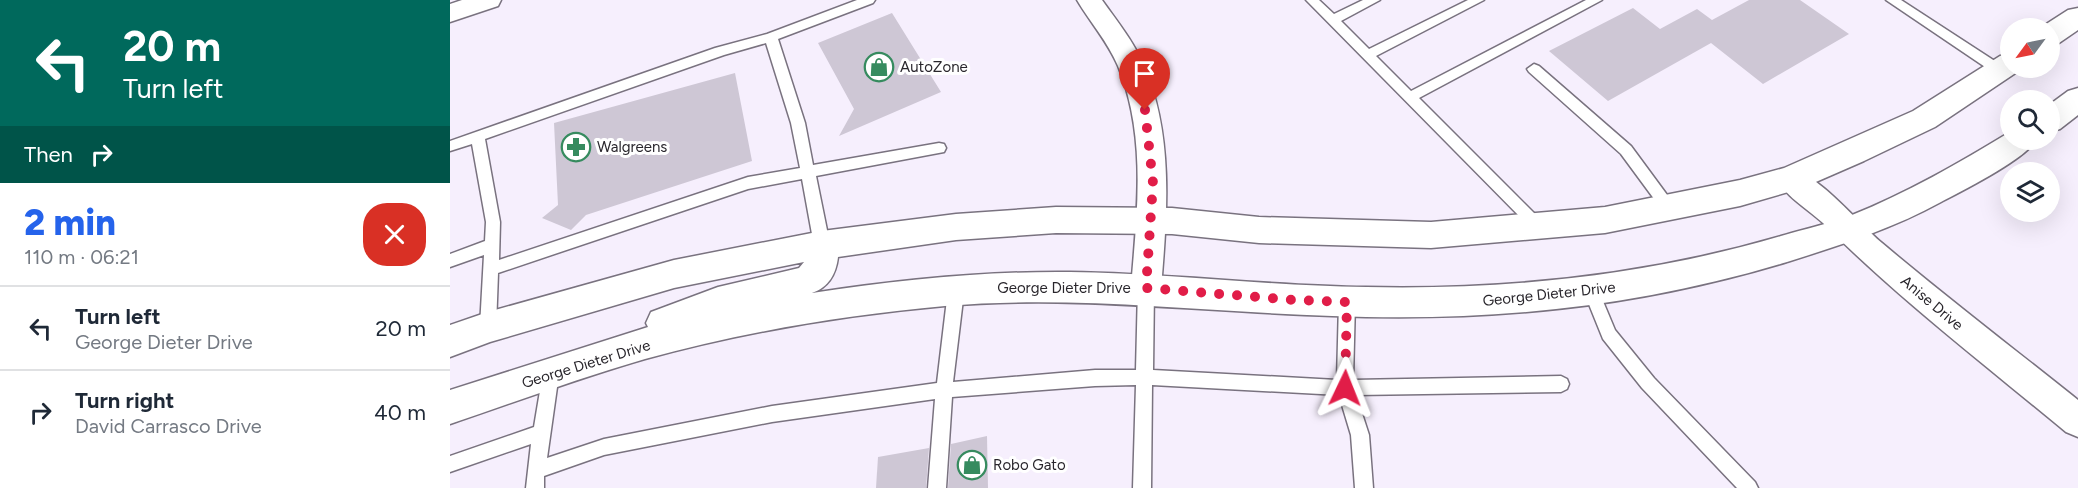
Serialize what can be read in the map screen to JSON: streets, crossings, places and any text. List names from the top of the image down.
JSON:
{
  "streets": {
    "main road": ["George Dieter Drive"],
    "street": ["Anise Drive"]
  },
  "crossings": [
    ["George Dieter Drive", "Anise Drive"]
  ],
  "places": {
    "shop": ["AutoZone", "Robo Gato"],
    "pharmacy": ["Walgreens"]
  },
  "north": "bottom left",
  "page": {
    "turn": ["20 m", "Turn left"],
    "then": "Then",
    "heading": ["2 min", "110 m · 06:21"],
    "list": [
      {
        "name": "Turn left",
        "note": "George Dieter Drive",
        "value": "20 m"
      },
      {
        "name": "Turn right",
        "note": "David Carrasco Drive",
        "value": "40 m"
      }
    ]
  }
}
